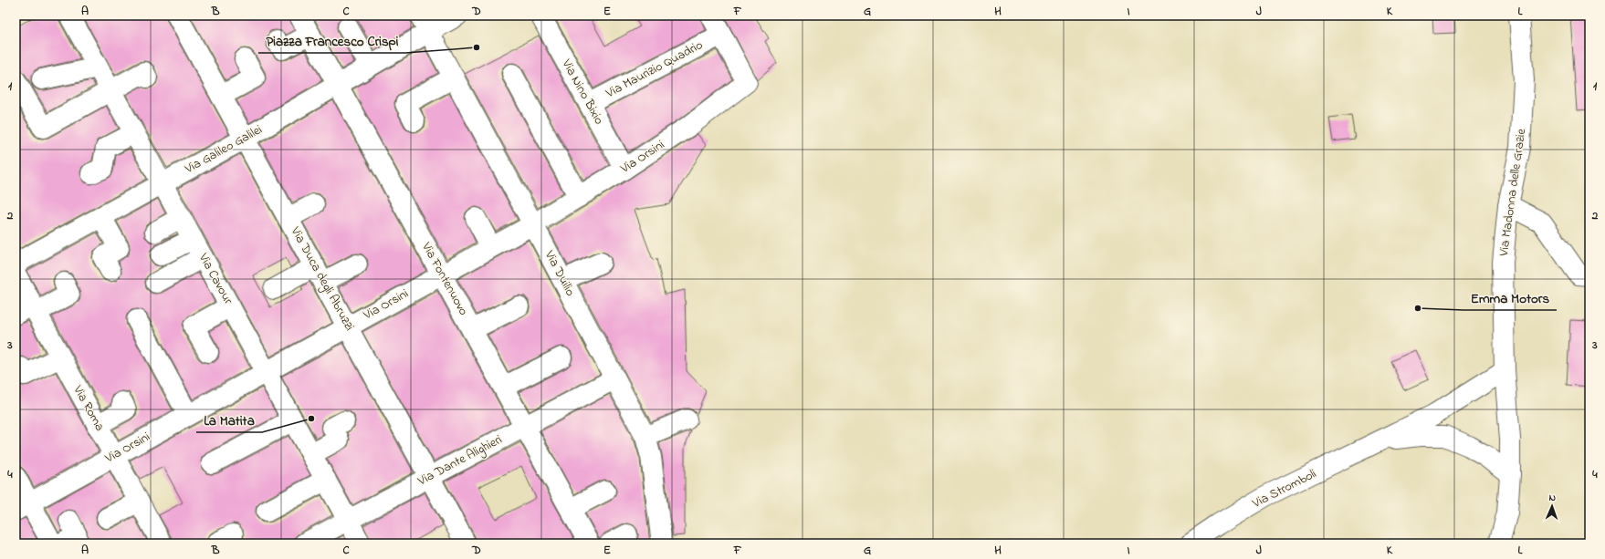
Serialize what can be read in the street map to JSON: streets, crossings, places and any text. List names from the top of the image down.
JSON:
{
  "streets": {
    "street": [
      "Via Maurizio Quadrio",
      "Via Nino Bixio",
      "Via Galileo Galilei",
      "Via Orsini",
      "Via Madonna delle Grazie",
      "Via Duilio",
      "Via Cavour",
      "Via Duca degli Abruzzi",
      "Via Fontenuovo",
      "Via Roma",
      "Via Dante Alighieri",
      "Via Stromboli"
    ]
  },
  "crossings": [
    ["Via Maurizio Quadrio", "Via Nino Bixio"],
    ["Via Maurizio Quadrio", "Via Orsini"],
    ["Via Nino Bixio", "Via Orsini"],
    ["Via Galileo Galilei", "Via Duilio"],
    ["Via Galileo Galilei", "Via Cavour"],
    ["Via Galileo Galilei", "Via Duca degli Abruzzi"],
    ["Via Galileo Galilei", "Via Fontenuovo"],
    ["Via Orsini", "Via Duilio"],
    ["Via Orsini", "Via Cavour"],
    ["Via Orsini", "Via Duca degli Abruzzi"],
    ["Via Orsini", "Via Fontenuovo"],
    ["Via Orsini", "Via Roma"],
    ["Via Madonna delle Grazie", "Via Stromboli"],
    ["Via Duilio", "Via Dante Alighieri"],
    ["Via Cavour", "Via Dante Alighieri"],
    ["Via Duca degli Abruzzi", "Via Dante Alighieri"],
    ["Via Fontenuovo", "Via Dante Alighieri"]
  ],
  "places": ["Piazza Francesco Crispi", "Emma Motors", "La Matita"],
  "north": "top",
  "grid": {
    "columns": [
      "A",
      "B",
      "C",
      "D",
      "E",
      "F",
      "G",
      "H",
      "I",
      "J",
      "K",
      "L"
    ],
    "rows": [
      "1",
      "2",
      "3",
      "4"
    ]
  }
}
